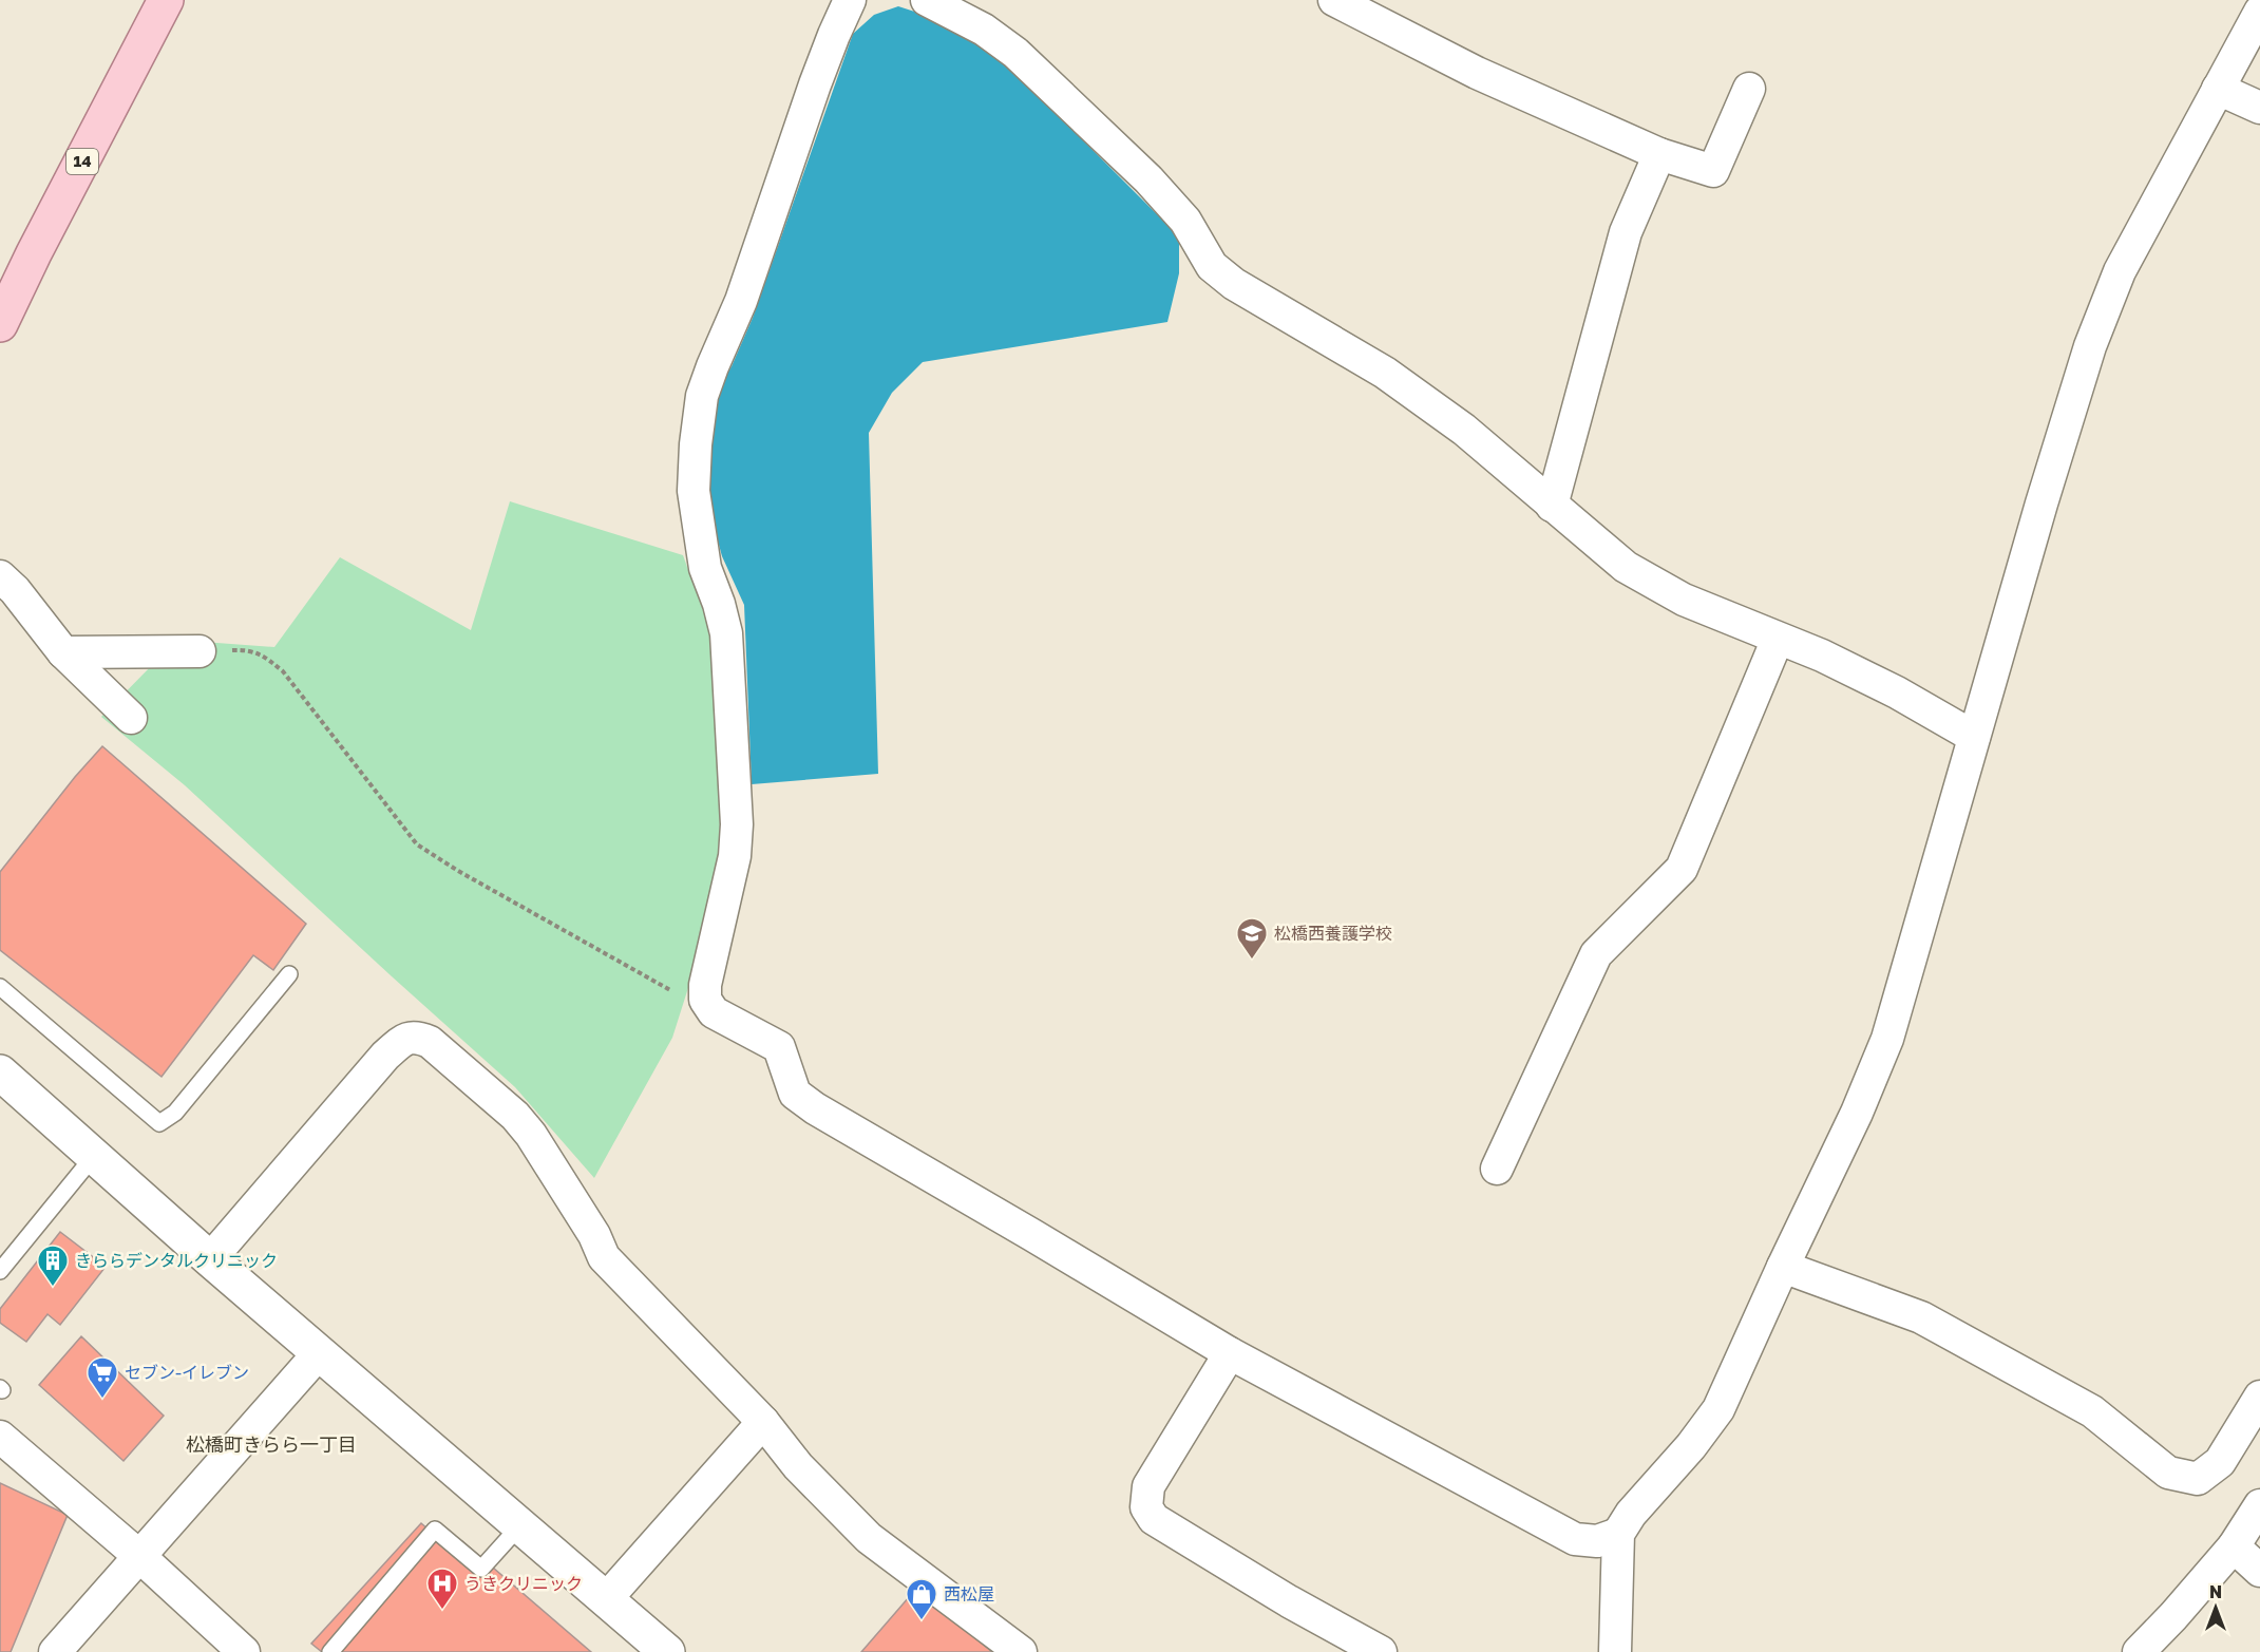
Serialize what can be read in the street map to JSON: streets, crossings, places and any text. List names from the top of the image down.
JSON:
{
  "streets": {
    "main road": ["14"]
  },
  "districts": ["松橋町きらら一丁目"],
  "places": {
    "school or university": ["松橋西養護学校"],
    "building": ["きららデンタルクリニック"],
    "supermarket": ["セブン-イレブン"],
    "hospital": ["うきクリニック"],
    "shop": ["西松屋"]
  },
  "north": "top"
}
